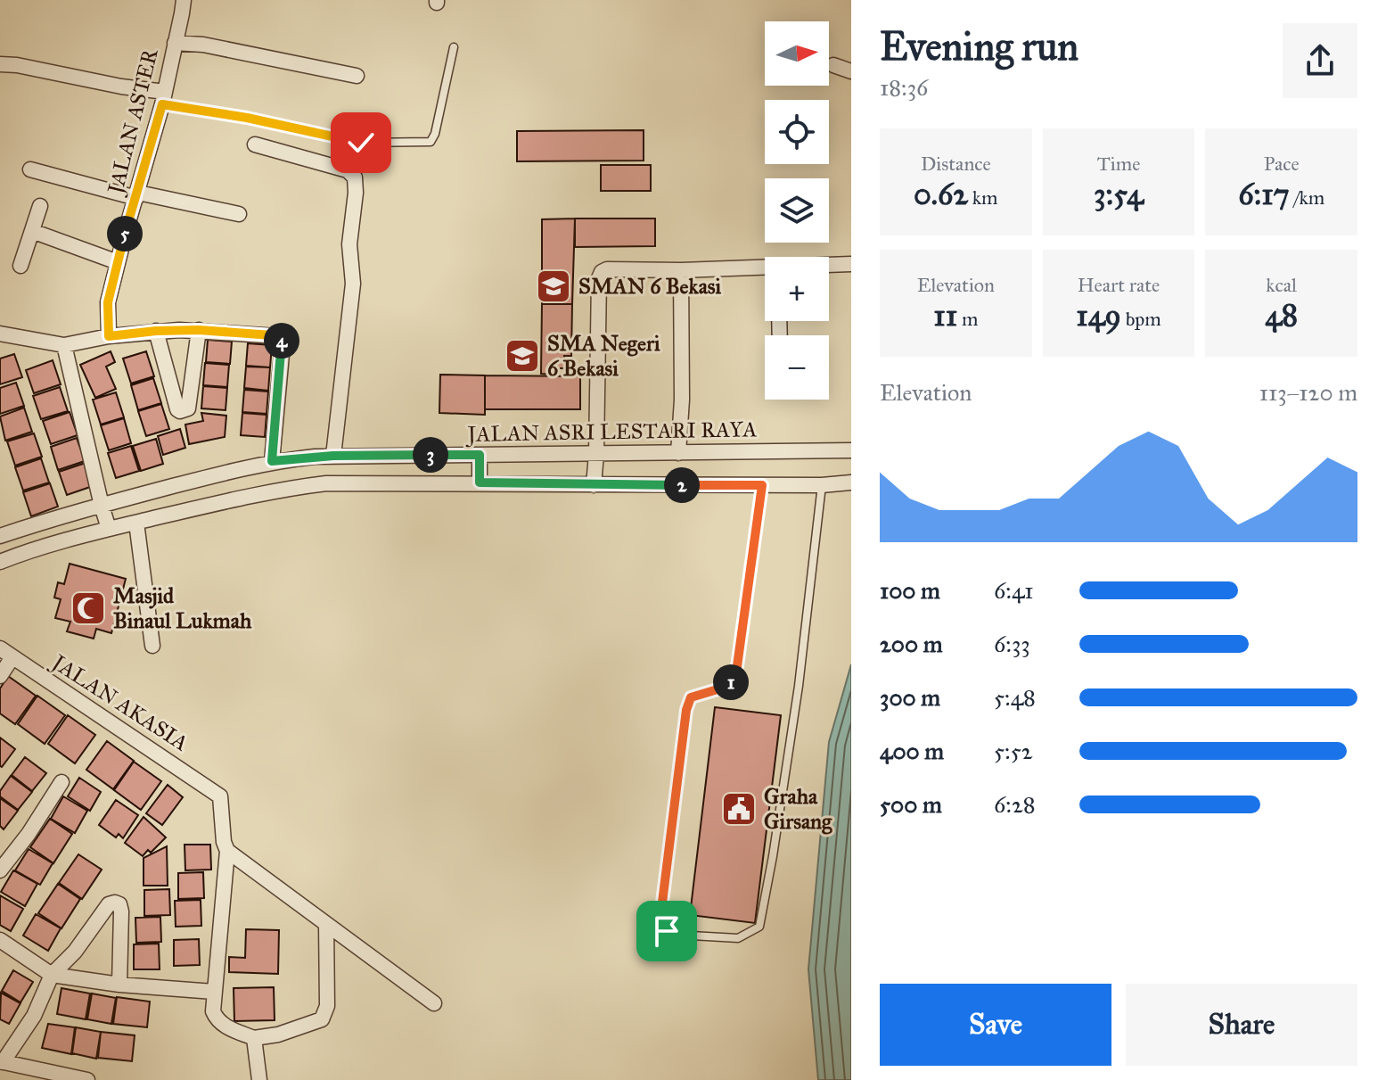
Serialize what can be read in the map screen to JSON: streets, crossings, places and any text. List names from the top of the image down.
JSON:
{
  "streets": {
    "street": ["JALAN ASTER", "JALAN ASRI LESTARI RAYA", "JALAN AKASIA"]
  },
  "places": {
    "school or university": ["SMAN 6 Bekasi", "SMA Negeri 6 Bekasi"],
    "mosque": ["Masjid Binaul Lukmah"],
    "public building": ["Graha Girsang"]
  },
  "north": "right",
  "page": {
    "heading": ["Evening run", "18:36"],
    "map_buttons": ["+", "−"],
    "stats": [
      ["Distance", "0.62 km"],
      ["Time", "3:54"],
      ["Pace", "6:17 /km"],
      ["Elevation", "11 m"],
      ["Heart rate", "149 bpm"],
      ["kcal", "48"]
    ],
    "pins": [
      "5",
      "4",
      "3",
      "2",
      "1"
    ],
    "chart": ["Elevation", "113–120 m"],
    "list": [
      {
        "name": "100 m",
        "note": "6:41"
      },
      {
        "name": "200 m",
        "note": "6:33"
      },
      {
        "name": "300 m",
        "note": "5:48"
      },
      {
        "name": "400 m",
        "note": "5:52"
      },
      {
        "name": "500 m",
        "note": "6:28"
      }
    ],
    "buttons": ["Save", "Share"]
  }
}
